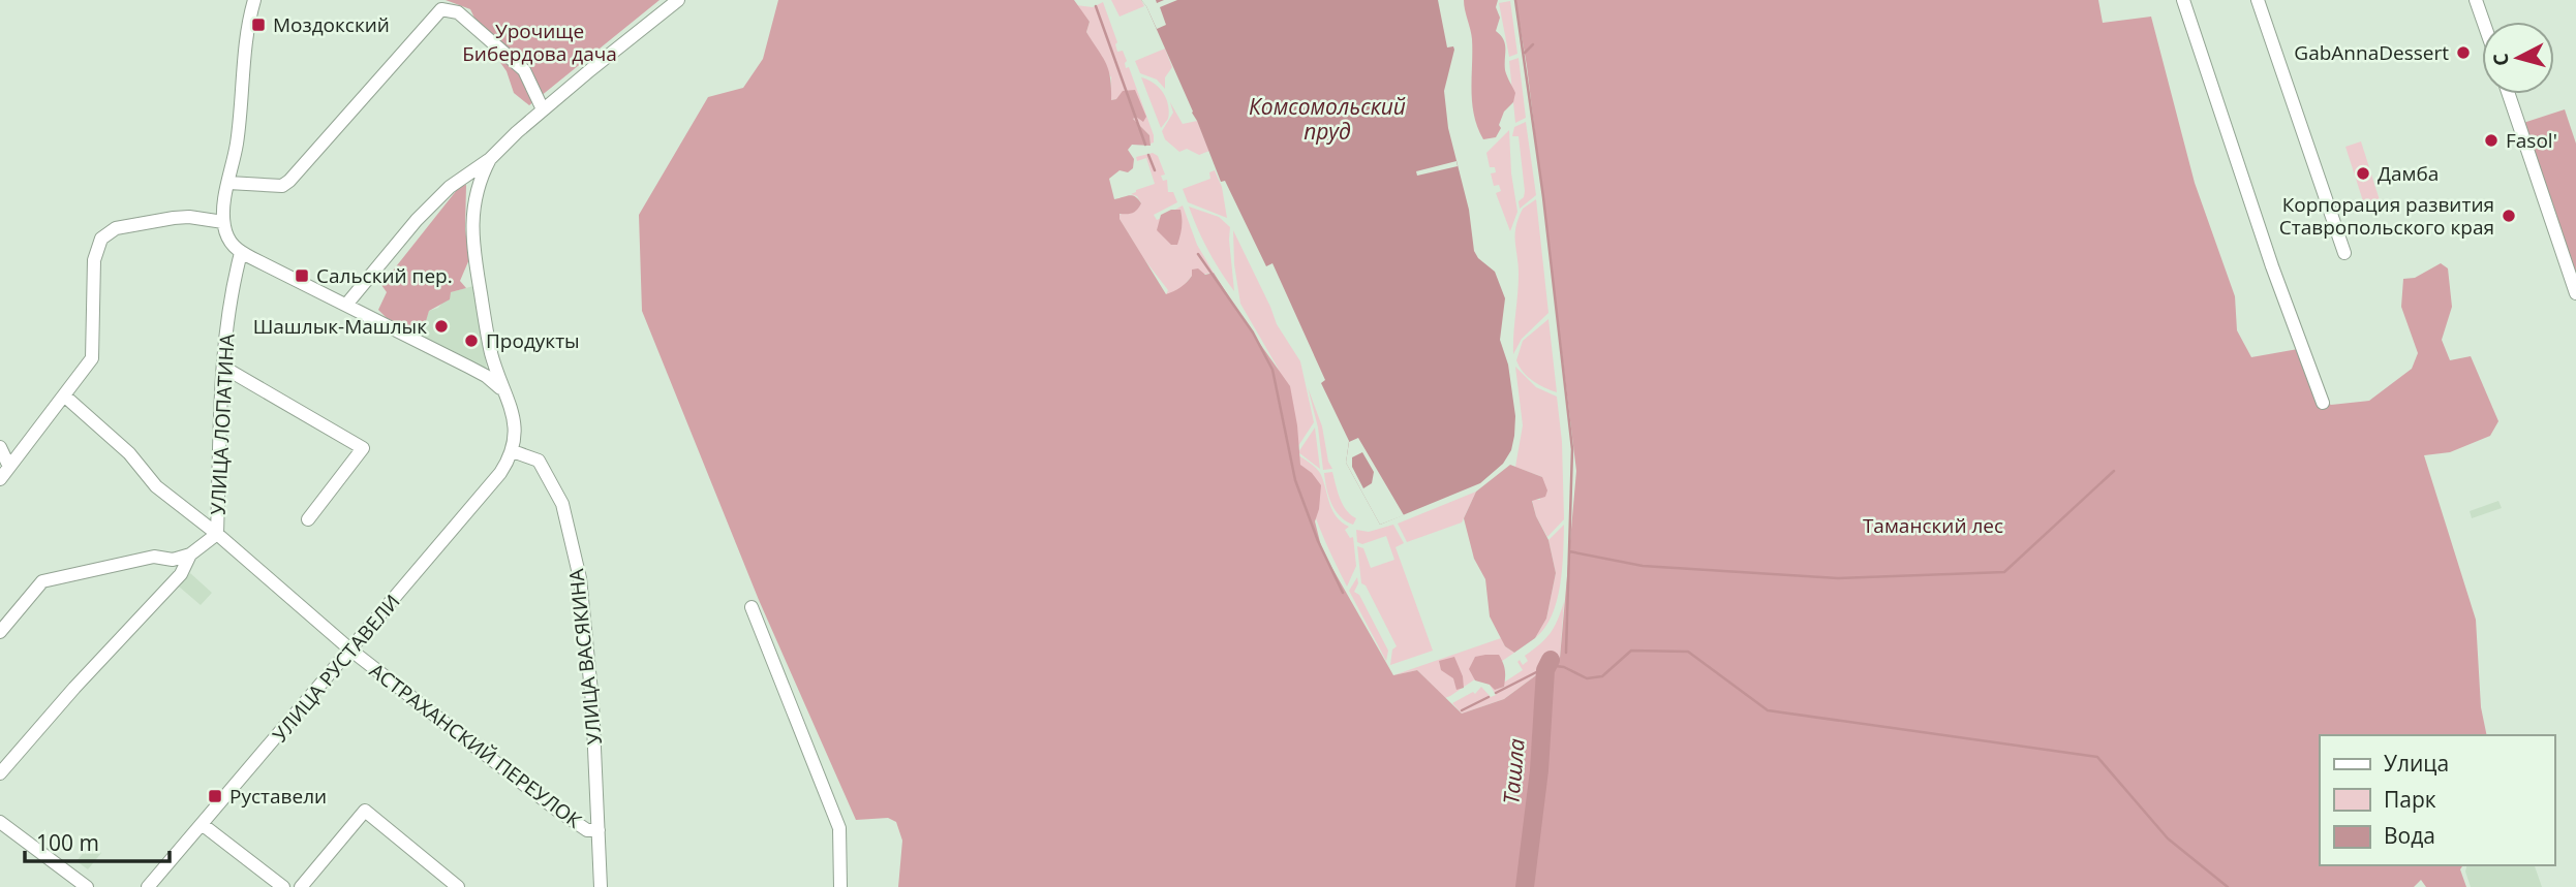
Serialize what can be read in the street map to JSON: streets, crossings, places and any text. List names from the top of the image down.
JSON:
{
  "streets": {
    "street": [
      "УЛИЦА ЛОПАТИНА",
      "УЛИЦА ВАСЯКИНА",
      "УЛИЦА РУСТАВЕЛИ",
      "АСТРАХАНСКИЙ ПЕРЕУЛОК"
    ]
  },
  "crossings": [
    ["УЛИЦА ЛОПАТИНА", "АСТРАХАНСКИЙ ПЕРЕУЛОК"],
    ["УЛИЦА ВАСЯКИНА", "УЛИЦА РУСТАВЕЛИ"],
    ["УЛИЦА ВАСЯКИНА", "АСТРАХАНСКИЙ ПЕРЕУЛОК"],
    ["УЛИЦА РУСТАВЕЛИ", "АСТРАХАНСКИЙ ПЕРЕУЛОК"]
  ],
  "water": ["Комсомольский пруд", "Ташла"],
  "parks": ["Урочище Бибердова дача", "Таманский лес"],
  "places": {
    "transit": ["Моздокский", "Сальский пер.", "Руставели"],
    "other": [
      "GabAnnaDessert",
      "Fasol'",
      "Дамба",
      "Корпорация развития Ставропольского края",
      "Шашлык-Машлык",
      "Продукты"
    ]
  },
  "legend": ["Улица", "Парк", "Вода"],
  "scale_bar": "100 m",
  "north": "left"
}
